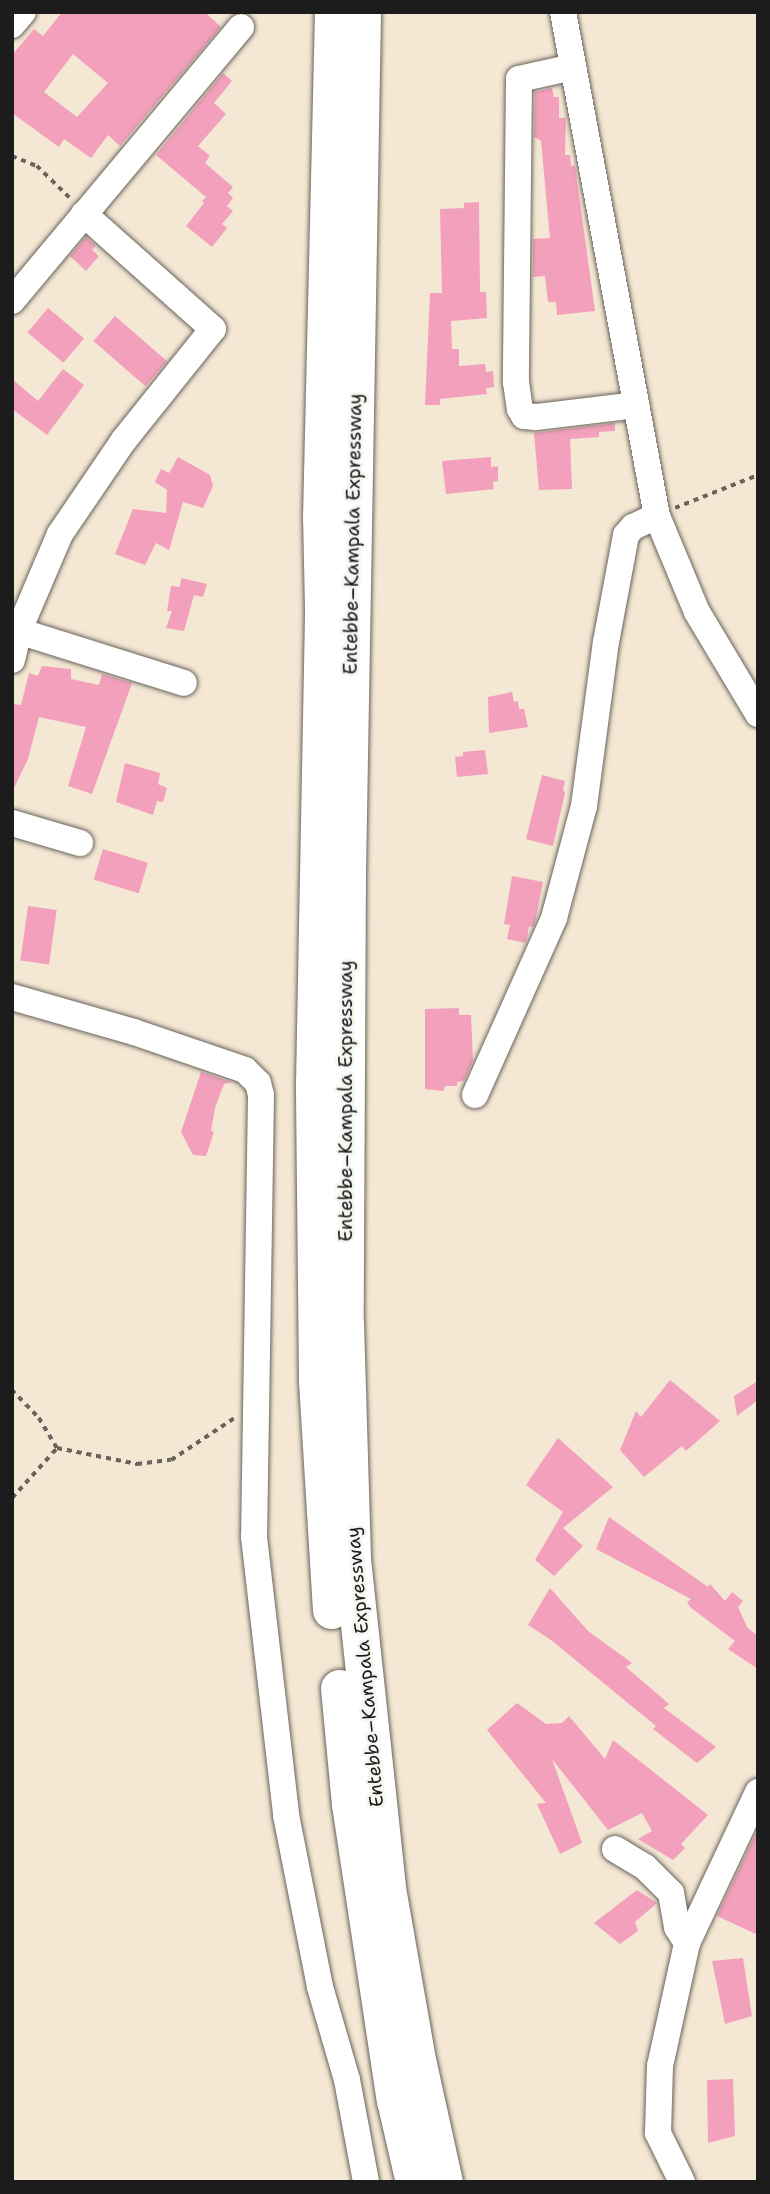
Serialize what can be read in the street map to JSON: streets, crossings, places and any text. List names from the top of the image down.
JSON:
{
  "streets": {
    "highway": ["Entebbe–Kampala Expressway"]
  }
}
